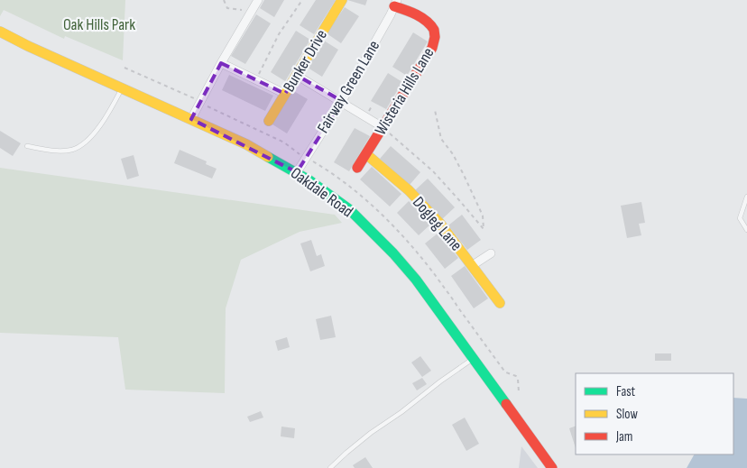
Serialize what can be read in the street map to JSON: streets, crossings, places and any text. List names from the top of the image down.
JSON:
{
  "streets": {
    "main road": [
      "Bunker Drive",
      "Wisteria Hills Lane",
      "Oakdale Road",
      "Dogleg Lane"
    ],
    "street": ["Fairway Green Lane"]
  },
  "crossings": [
    ["Fairway Green Lane", "Wisteria Hills Lane"],
    ["Fairway Green Lane", "Oakdale Road"],
    ["Wisteria Hills Lane", "Dogleg Lane"]
  ],
  "parks": ["Oak Hills Park"],
  "legend": ["Fast", "Slow", "Jam"]
}
